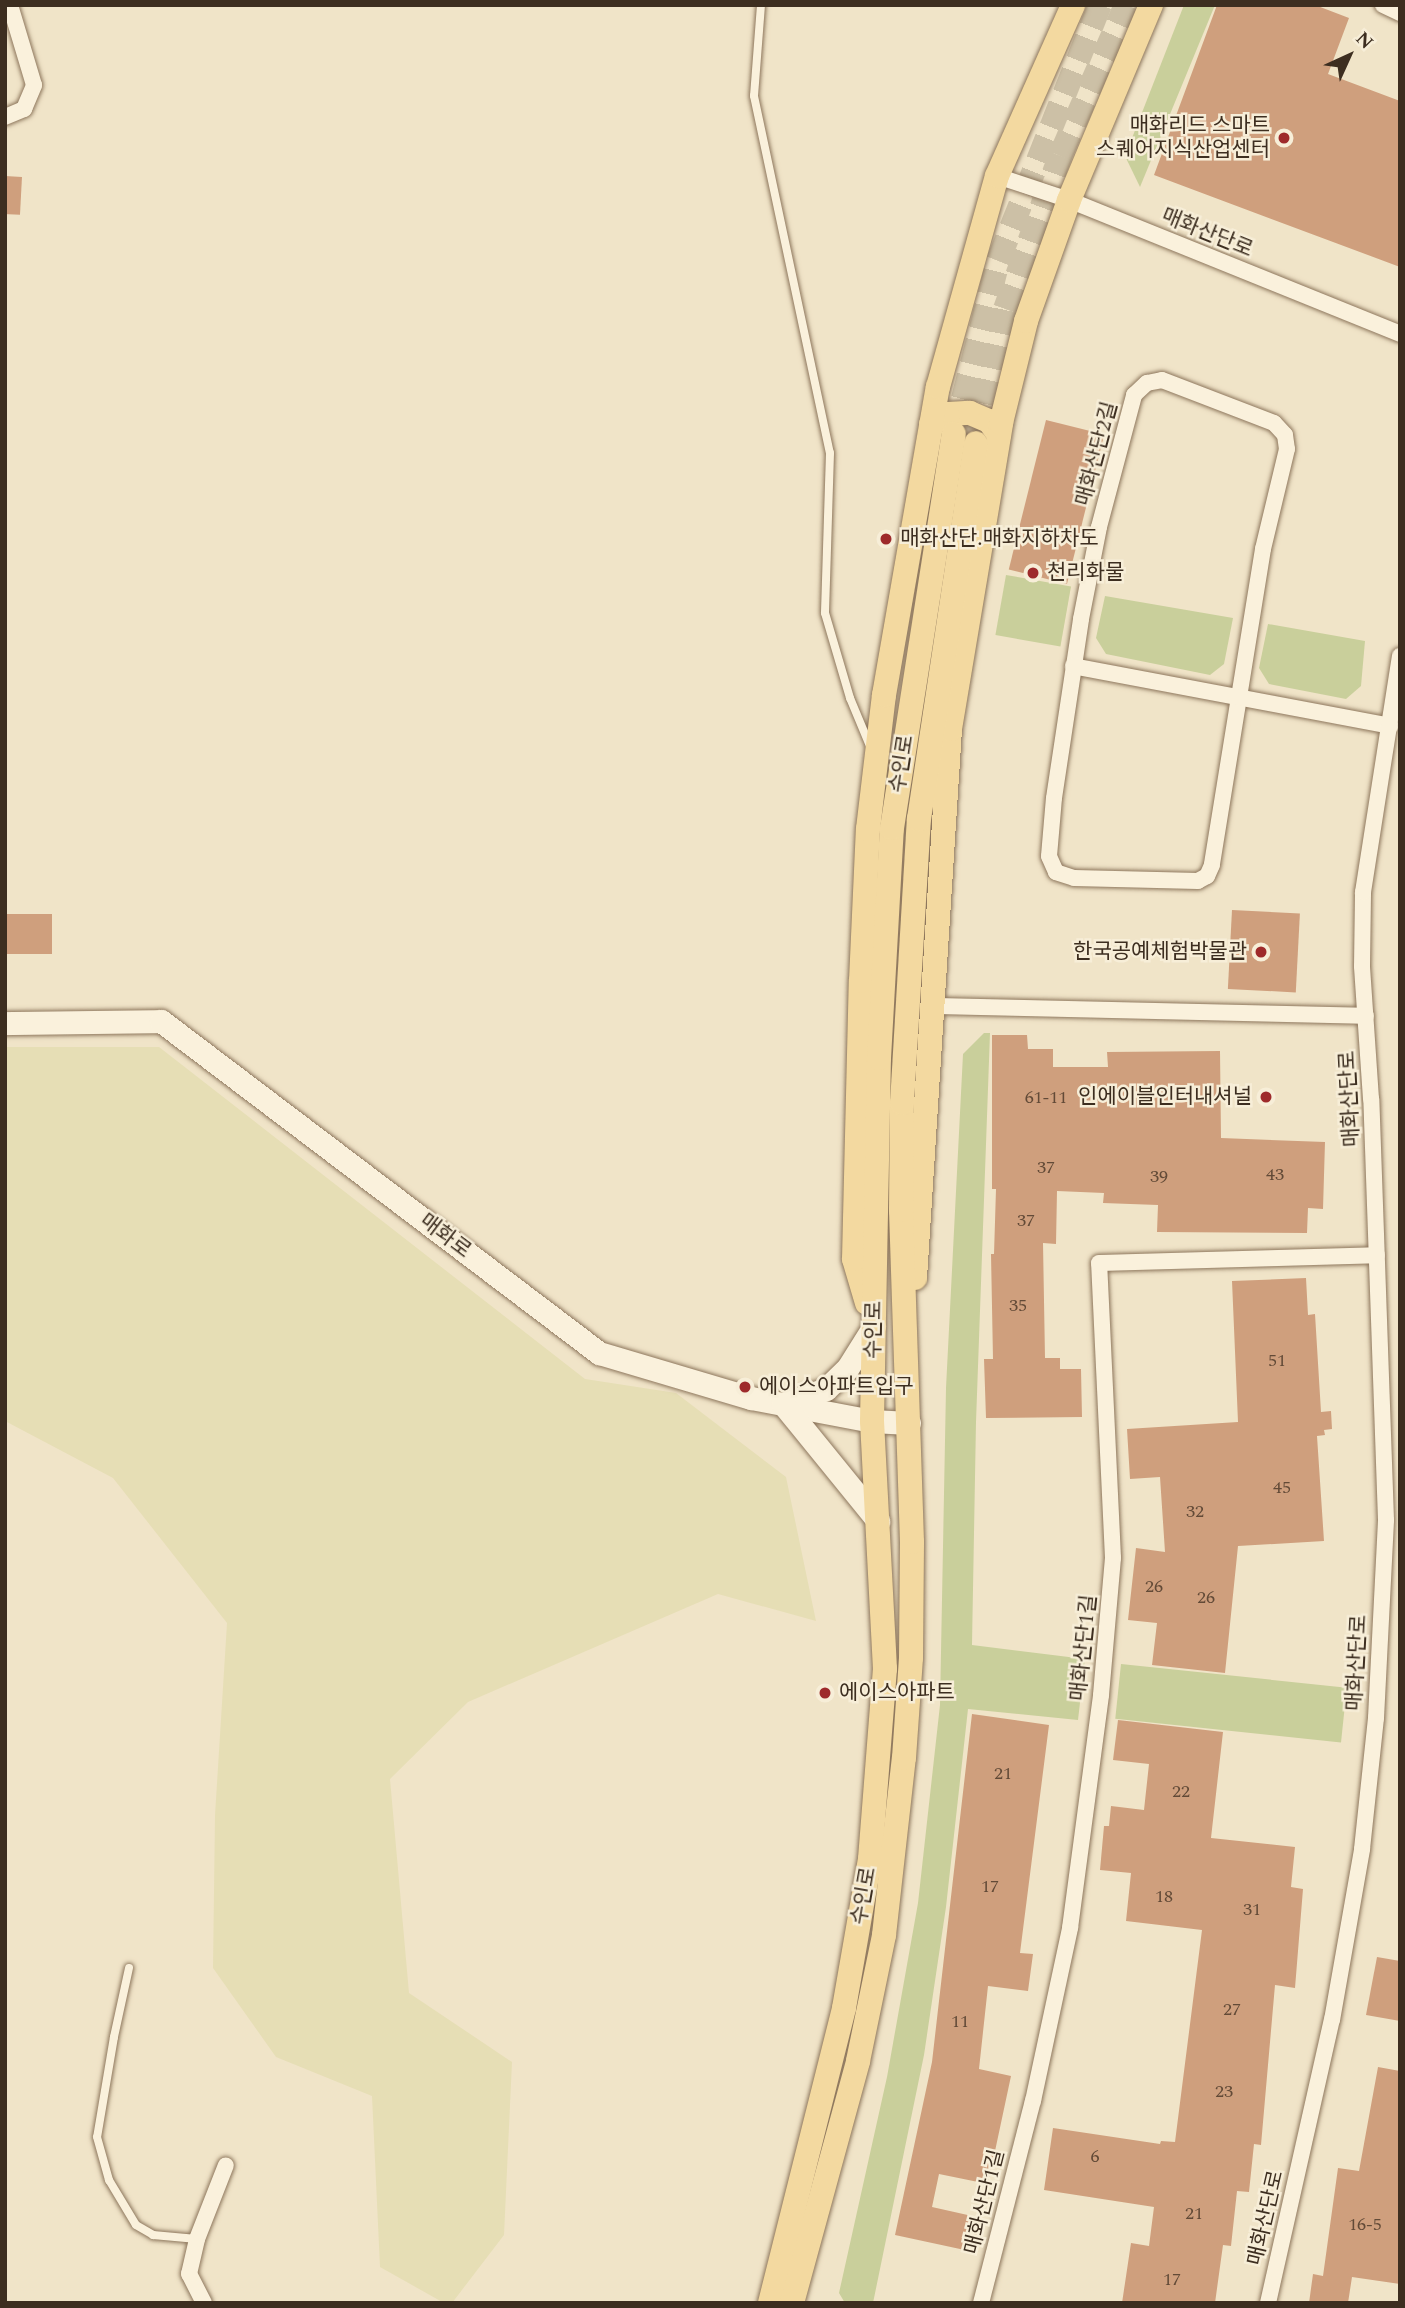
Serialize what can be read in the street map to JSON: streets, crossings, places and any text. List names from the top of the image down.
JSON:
{
  "streets": {
    "main road": ["수인로"],
    "street": [
      "매화산단로",
      "매화산단2길",
      "매화로",
      "매화산단1길"
    ]
  },
  "crossings": [
    ["매화산단로", "매화산단1길"],
    ["수인로", "매화로"]
  ],
  "places": [
    "매화리드 스마트 스퀘어지식산업센터",
    "매화산단.매화지하차도",
    "천리화물",
    "한국공예체험박물관",
    "인에이블인터내셔널",
    "에이스아파트입구",
    "에이스아파트"
  ],
  "house_numbers": [
    "61-11",
    "37",
    "43",
    "39",
    "37",
    "35",
    "51",
    "45",
    "32",
    "26",
    "26",
    "21",
    "22",
    "17",
    "18",
    "31",
    "27",
    "11",
    "23",
    "6",
    "21",
    "16-5",
    "17"
  ],
  "north": "top right"
}
